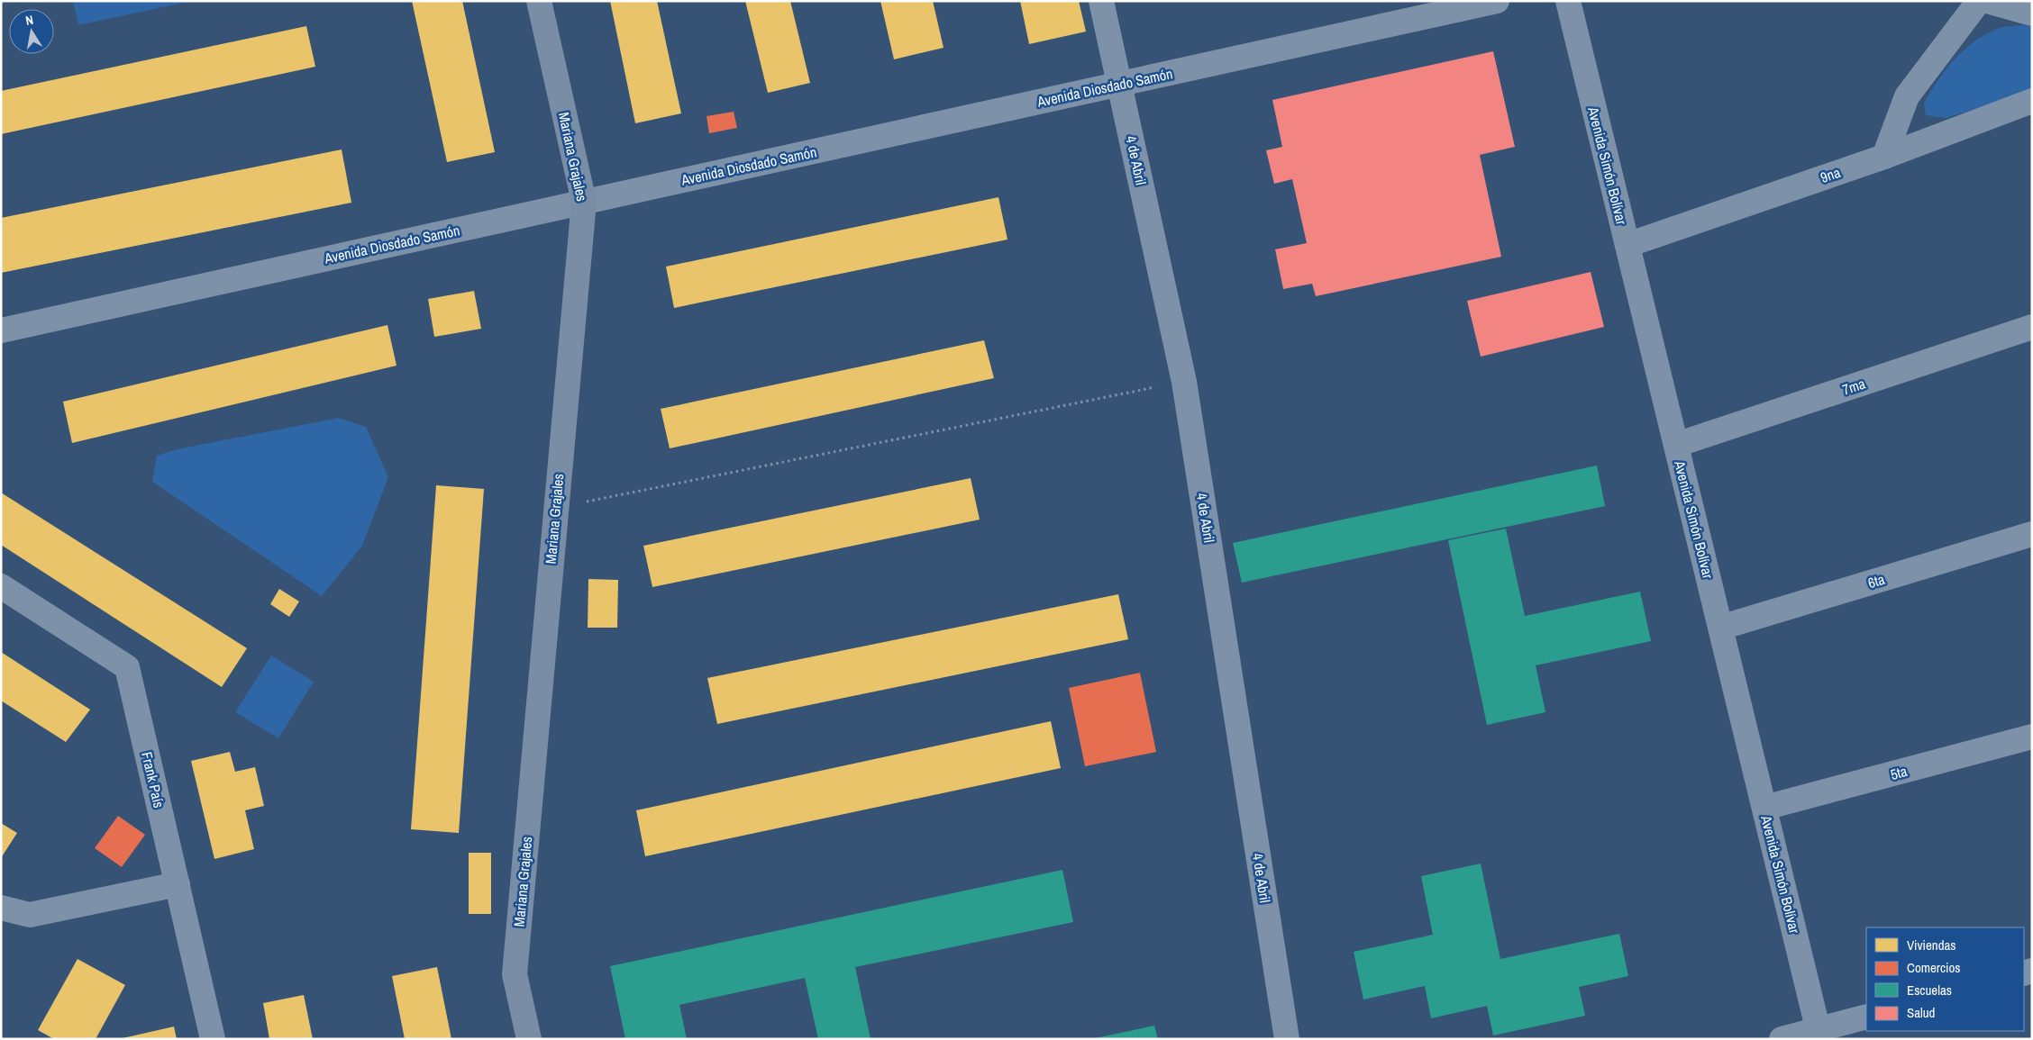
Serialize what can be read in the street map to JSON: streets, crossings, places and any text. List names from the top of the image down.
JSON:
{
  "streets": {
    "street": [
      "Avenida Diosdado Samón",
      "Mariana Grajales",
      "4 de Abril",
      "Avenida Simón Bolívar",
      "9na",
      "7ma",
      "6ta",
      "5ta",
      "Frank País"
    ]
  },
  "crossings": [
    ["Avenida Diosdado Samón", "Mariana Grajales"],
    ["Avenida Diosdado Samón", "4 de Abril"],
    ["Avenida Simón Bolívar", "9na"],
    ["Avenida Simón Bolívar", "7ma"],
    ["Avenida Simón Bolívar", "6ta"],
    ["Avenida Simón Bolívar", "5ta"]
  ],
  "legend": [
    "Viviendas",
    "Comercios",
    "Escuelas",
    "Salud"
  ],
  "north": "top"
}
